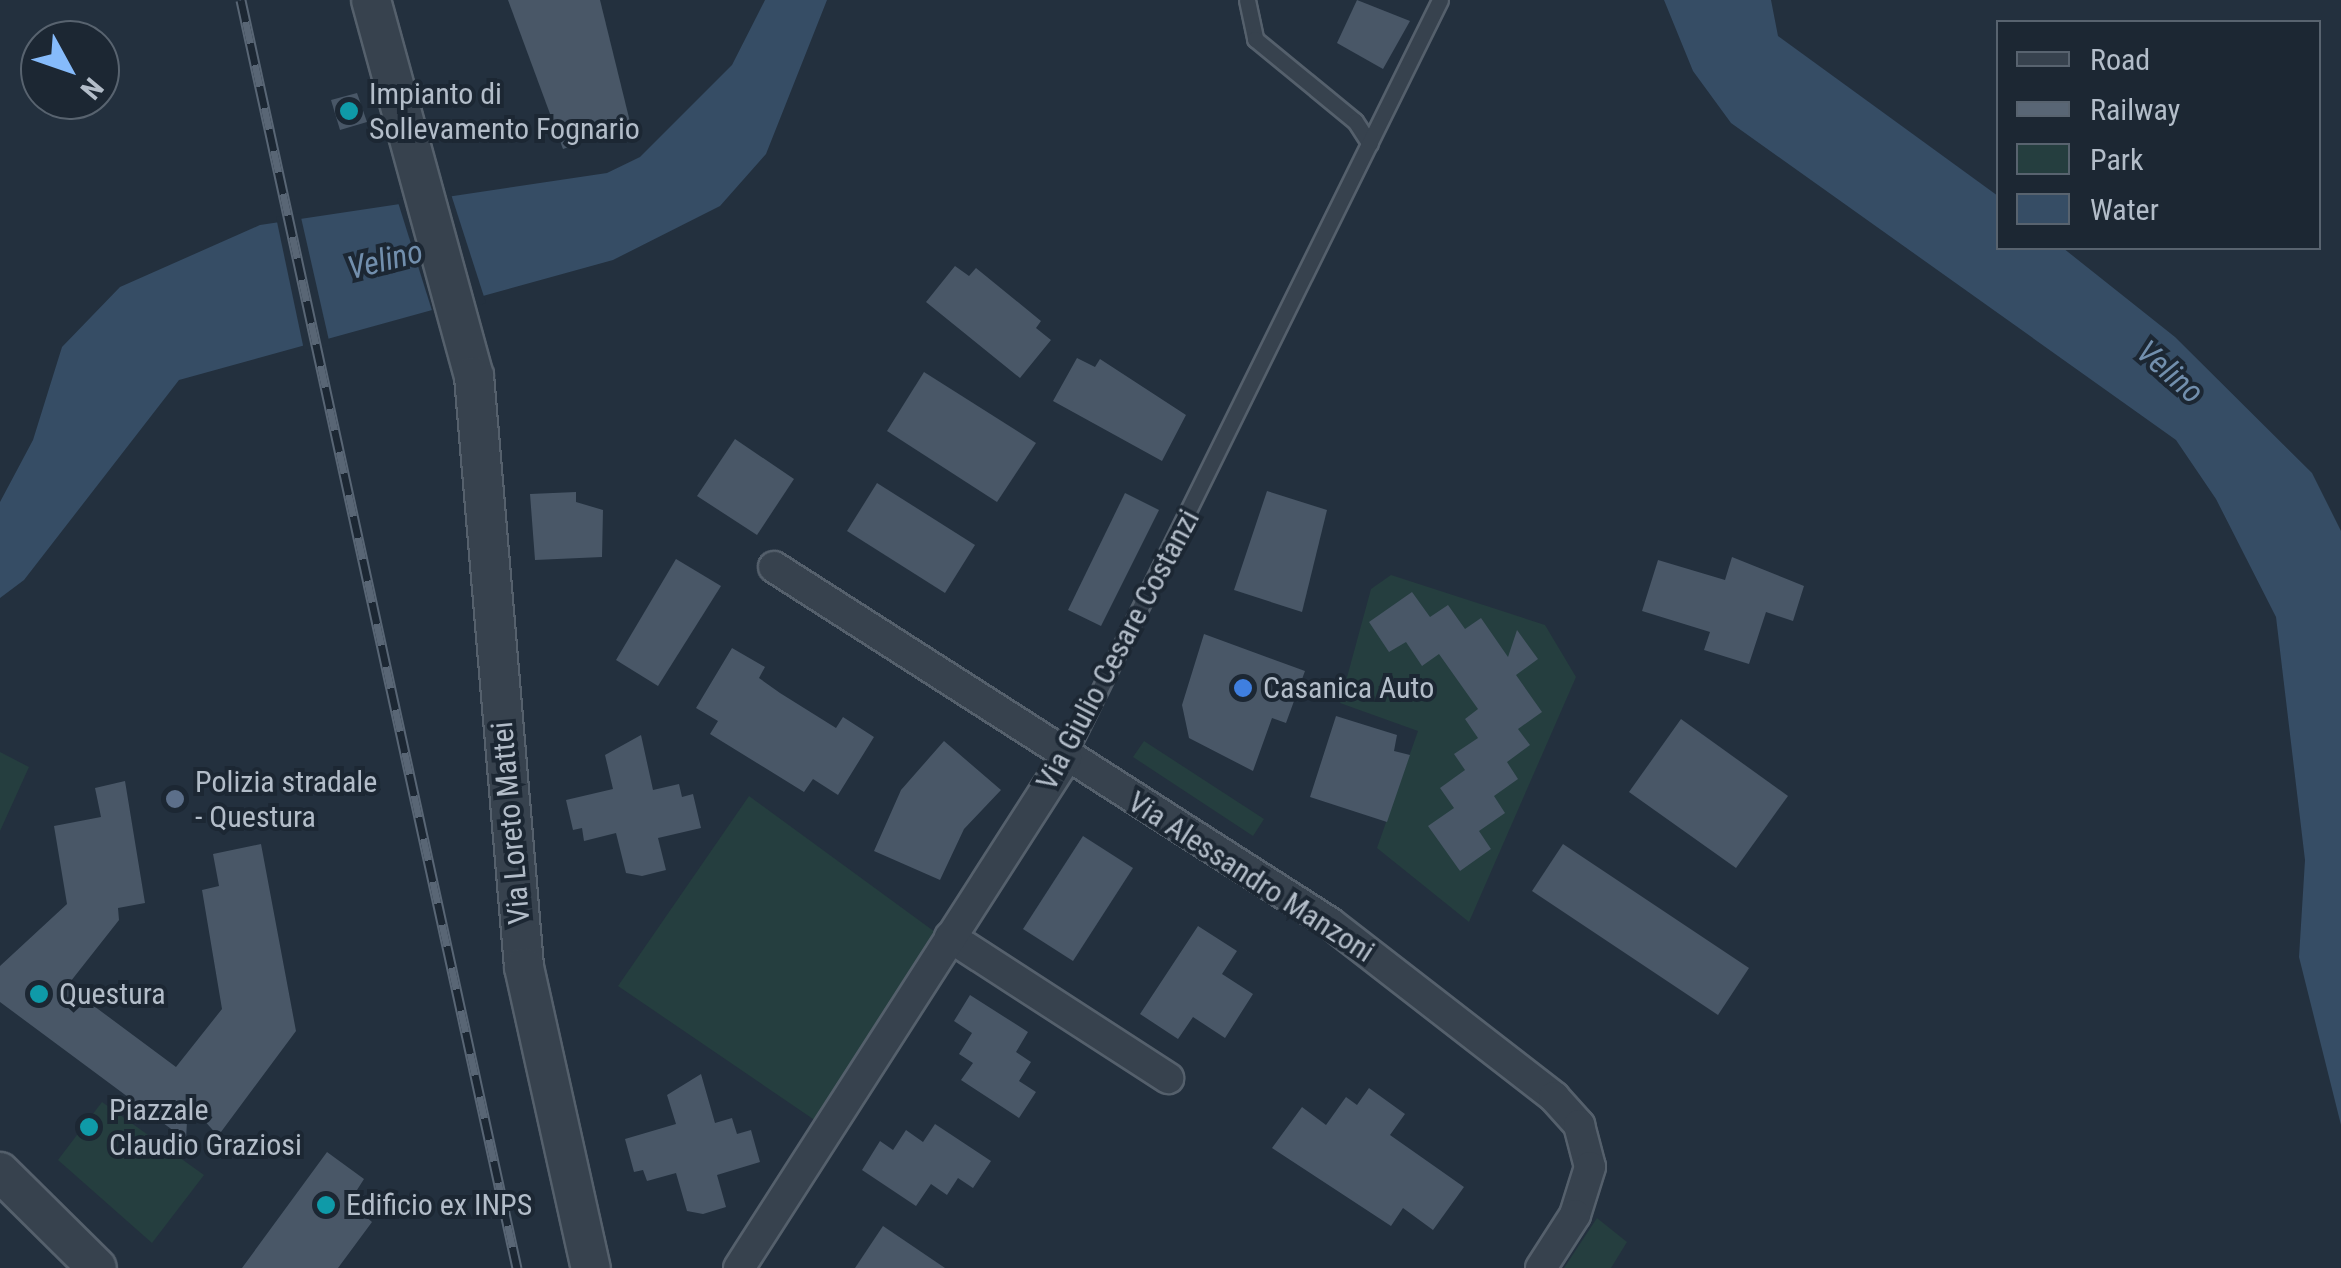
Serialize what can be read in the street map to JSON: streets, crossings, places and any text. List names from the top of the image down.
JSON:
{
  "streets": {
    "street": ["Via Giulio Cesare Costanzi", "Via Loreto Mattei", "Via Alessandro Manzoni"]
  },
  "crossings": [
    ["Via Giulio Cesare Costanzi", "Via Alessandro Manzoni"]
  ],
  "water": ["Velino"],
  "places": [
    "Impianto di Sollevamento Fognario",
    "Casanica Auto",
    "Polizia stradale - Questura",
    "Questura",
    "Piazzale Claudio Graziosi",
    "Edificio ex INPS"
  ],
  "legend": [
    "Road",
    "Railway",
    "Park",
    "Water"
  ],
  "north": "bottom right"
}
